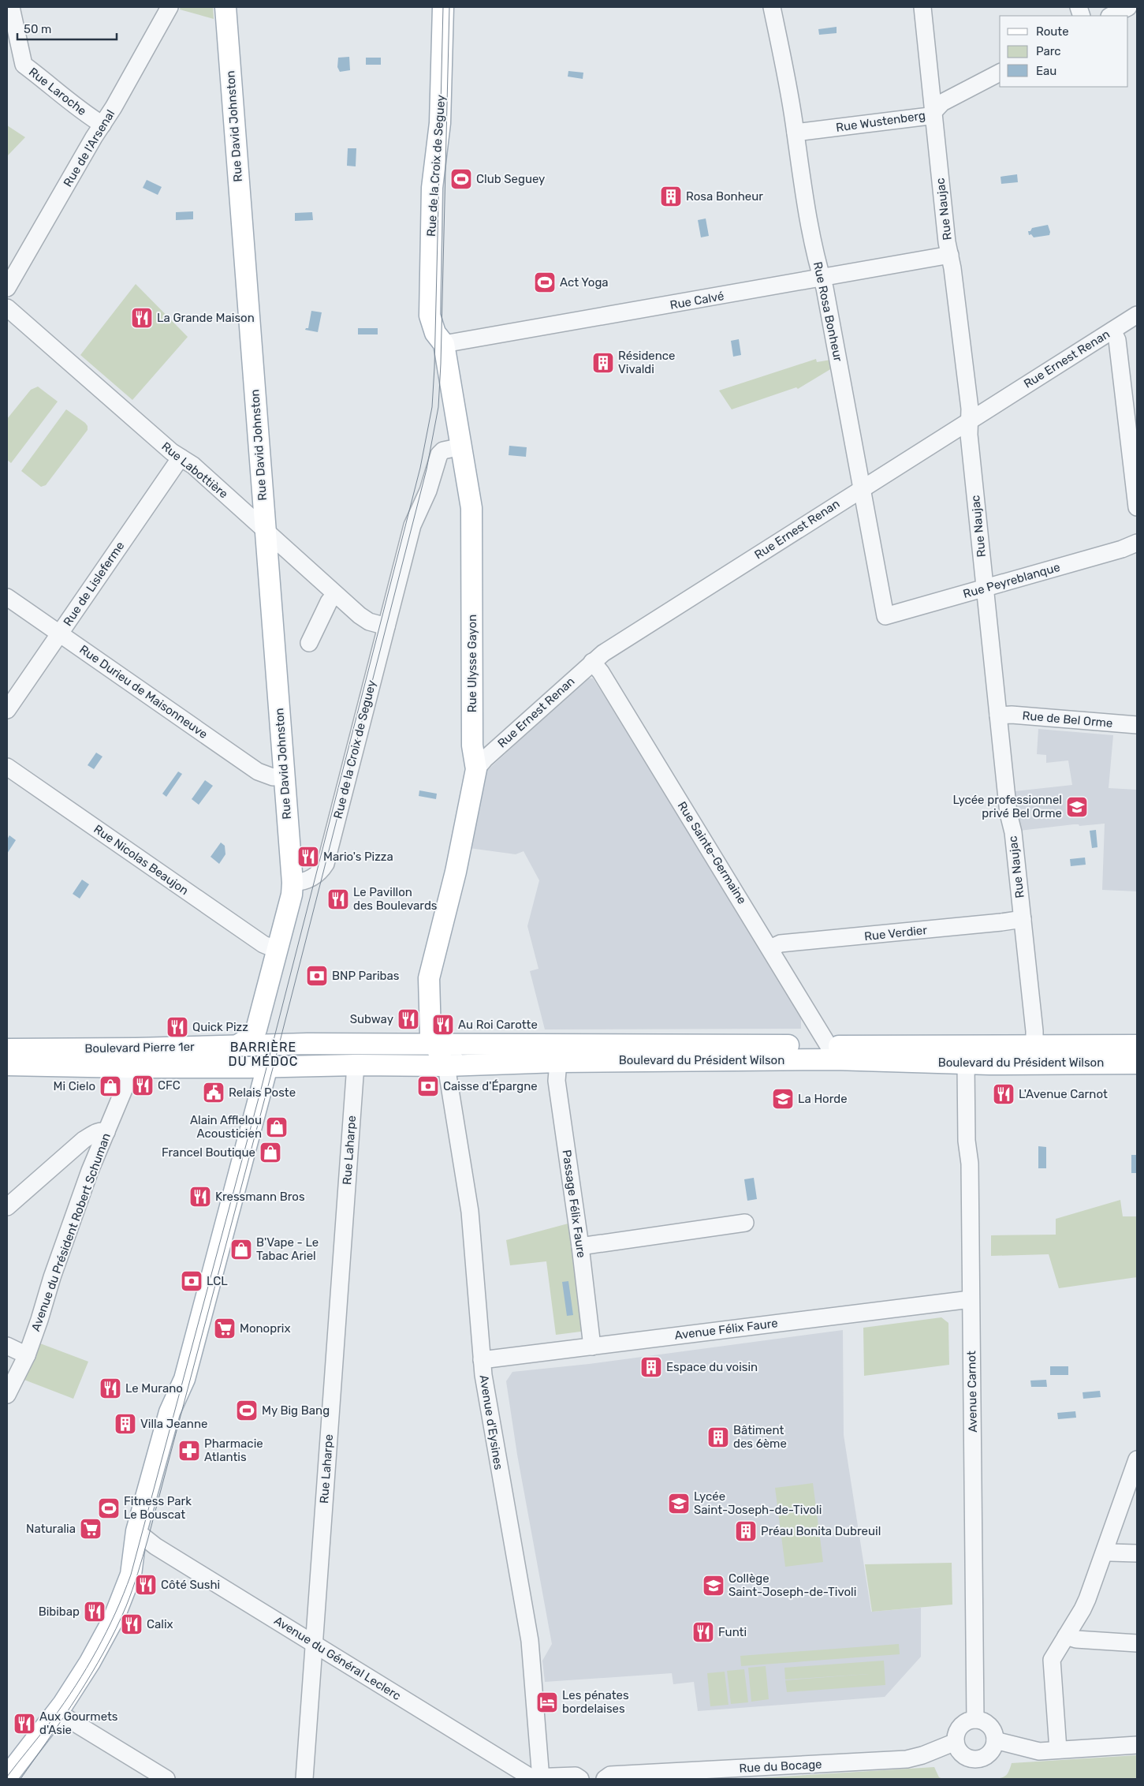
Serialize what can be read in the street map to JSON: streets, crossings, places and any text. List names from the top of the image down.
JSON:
{
  "streets": {
    "main road": [
      "Rue David Johnston",
      "Rue de la Croix de Seguey",
      "Rue Ulysse Gayon",
      "Boulevard Pierre 1er",
      "Boulevard du Président Wilson"
    ],
    "street": [
      "Rue Laroche",
      "Rue Wustenberg",
      "Rue de l'Arsenal",
      "Rue Naujac",
      "Rue Calvé",
      "Rue Rosa Bonheur",
      "Rue Ernest Renan",
      "Rue Labottière",
      "Rue Peyreblanque",
      "Rue de Lisleferme",
      "Rue Durieu de Maisonneuve",
      "Rue de Bel Orme",
      "Rue Sainte-Germaine",
      "Rue Nicolas Beaujon",
      "Rue Verdier",
      "Rue Laharpe",
      "Passage Félix Faure",
      "Avenue du Président Robert Schuman",
      "Avenue Félix Faure",
      "Avenue Carnot",
      "Avenue d'Eysines",
      "Avenue du Général Leclerc",
      "Rue du Bocage"
    ]
  },
  "crossings": [
    ["Rue Laroche", "Rue de l'Arsenal"],
    ["Rue Wustenberg", "Rue Naujac"],
    ["Rue Wustenberg", "Rue Rosa Bonheur"],
    ["Rue David Johnston", "Rue de la Croix de Seguey"],
    ["Rue David Johnston", "Rue Labottière"],
    ["Rue David Johnston", "Rue Durieu de Maisonneuve"],
    ["Rue de la Croix de Seguey", "Rue Calvé"],
    ["Rue de la Croix de Seguey", "Rue Labottière"],
    ["Rue de la Croix de Seguey", "Rue Ulysse Gayon"],
    ["Rue Naujac", "Rue Calvé"],
    ["Rue Naujac", "Rue Ernest Renan"],
    ["Rue Naujac", "Rue Peyreblanque"],
    ["Rue Naujac", "Rue de Bel Orme"],
    ["Rue Naujac", "Rue Verdier"],
    ["Rue Naujac", "Boulevard du Président Wilson"],
    ["Rue Calvé", "Rue Rosa Bonheur"],
    ["Rue Calvé", "Rue Ulysse Gayon"],
    ["Rue Rosa Bonheur", "Rue Ernest Renan"],
    ["Rue Rosa Bonheur", "Rue Peyreblanque"],
    ["Rue Ernest Renan", "Rue Ulysse Gayon"],
    ["Rue Ernest Renan", "Rue Sainte-Germaine"],
    ["Rue Labottière", "Rue de Lisleferme"],
    ["Rue de Lisleferme", "Rue Durieu de Maisonneuve"],
    ["Rue Ulysse Gayon", "Boulevard du Président Wilson"],
    ["Rue Ulysse Gayon", "Avenue d'Eysines"],
    ["Rue Sainte-Germaine", "Rue Verdier"],
    ["Rue Sainte-Germaine", "Boulevard du Président Wilson"],
    ["Boulevard Pierre 1er", "Boulevard du Président Wilson"],
    ["Boulevard Pierre 1er", "Avenue du Président Robert Schuman"],
    ["Boulevard du Président Wilson", "Rue Laharpe"],
    ["Boulevard du Président Wilson", "Passage Félix Faure"],
    ["Boulevard du Président Wilson", "Avenue Carnot"],
    ["Boulevard du Président Wilson", "Avenue d'Eysines"],
    ["Rue Laharpe", "Avenue du Général Leclerc"],
    ["Passage Félix Faure", "Avenue Félix Faure"],
    ["Avenue Félix Faure", "Avenue Carnot"],
    ["Avenue Félix Faure", "Avenue d'Eysines"],
    ["Avenue Carnot", "Rue du Bocage"],
    ["Avenue d'Eysines", "Avenue du Général Leclerc"]
  ],
  "districts": ["BARRIÈRE DU MÉDOC"],
  "places": {
    "sports": [
      "Club Seguey",
      "Act Yoga",
      "My Big Bang",
      "Fitness Park Le Bouscat"
    ],
    "building": [
      "Rosa Bonheur",
      "Résidence Vivaldi",
      "Espace du voisin",
      "Villa Jeanne",
      "Bâtiment des 6ème",
      "Préau Bonita Dubreuil"
    ],
    "restaurant": [
      "La Grande Maison",
      "Mario's Pizza",
      "Le Pavillon des Boulevards",
      "Subway",
      "Au Roi Carotte",
      "Quick Pizz",
      "CFC",
      "L'Avenue Carnot",
      "Kressmann Bros",
      "Le Murano",
      "Côté Sushi",
      "Bibibap",
      "Calix",
      "Funti",
      "Aux Gourmets d'Asie"
    ],
    "school or university": [
      "Lycée professionnel privé Bel Orme",
      "La Horde",
      "Lycée Saint-Joseph-de-Tivoli",
      "Collège Saint-Joseph-de-Tivoli"
    ],
    "bank": ["BNP Paribas", "Caisse d'Épargne", "LCL"],
    "shop": [
      "Mi Cielo",
      "Alain Afflelou Acousticien",
      "Francel Boutique",
      "B'Vape - Le Tabac Ariel"
    ],
    "public building": ["Relais Poste"],
    "supermarket": ["Monoprix", "Naturalia"],
    "pharmacy": ["Pharmacie Atlantis"],
    "hotel": ["Les pénates bordelaises"]
  },
  "legend": ["Route", "Parc", "Eau"],
  "scale_bar": "50 m"
}
